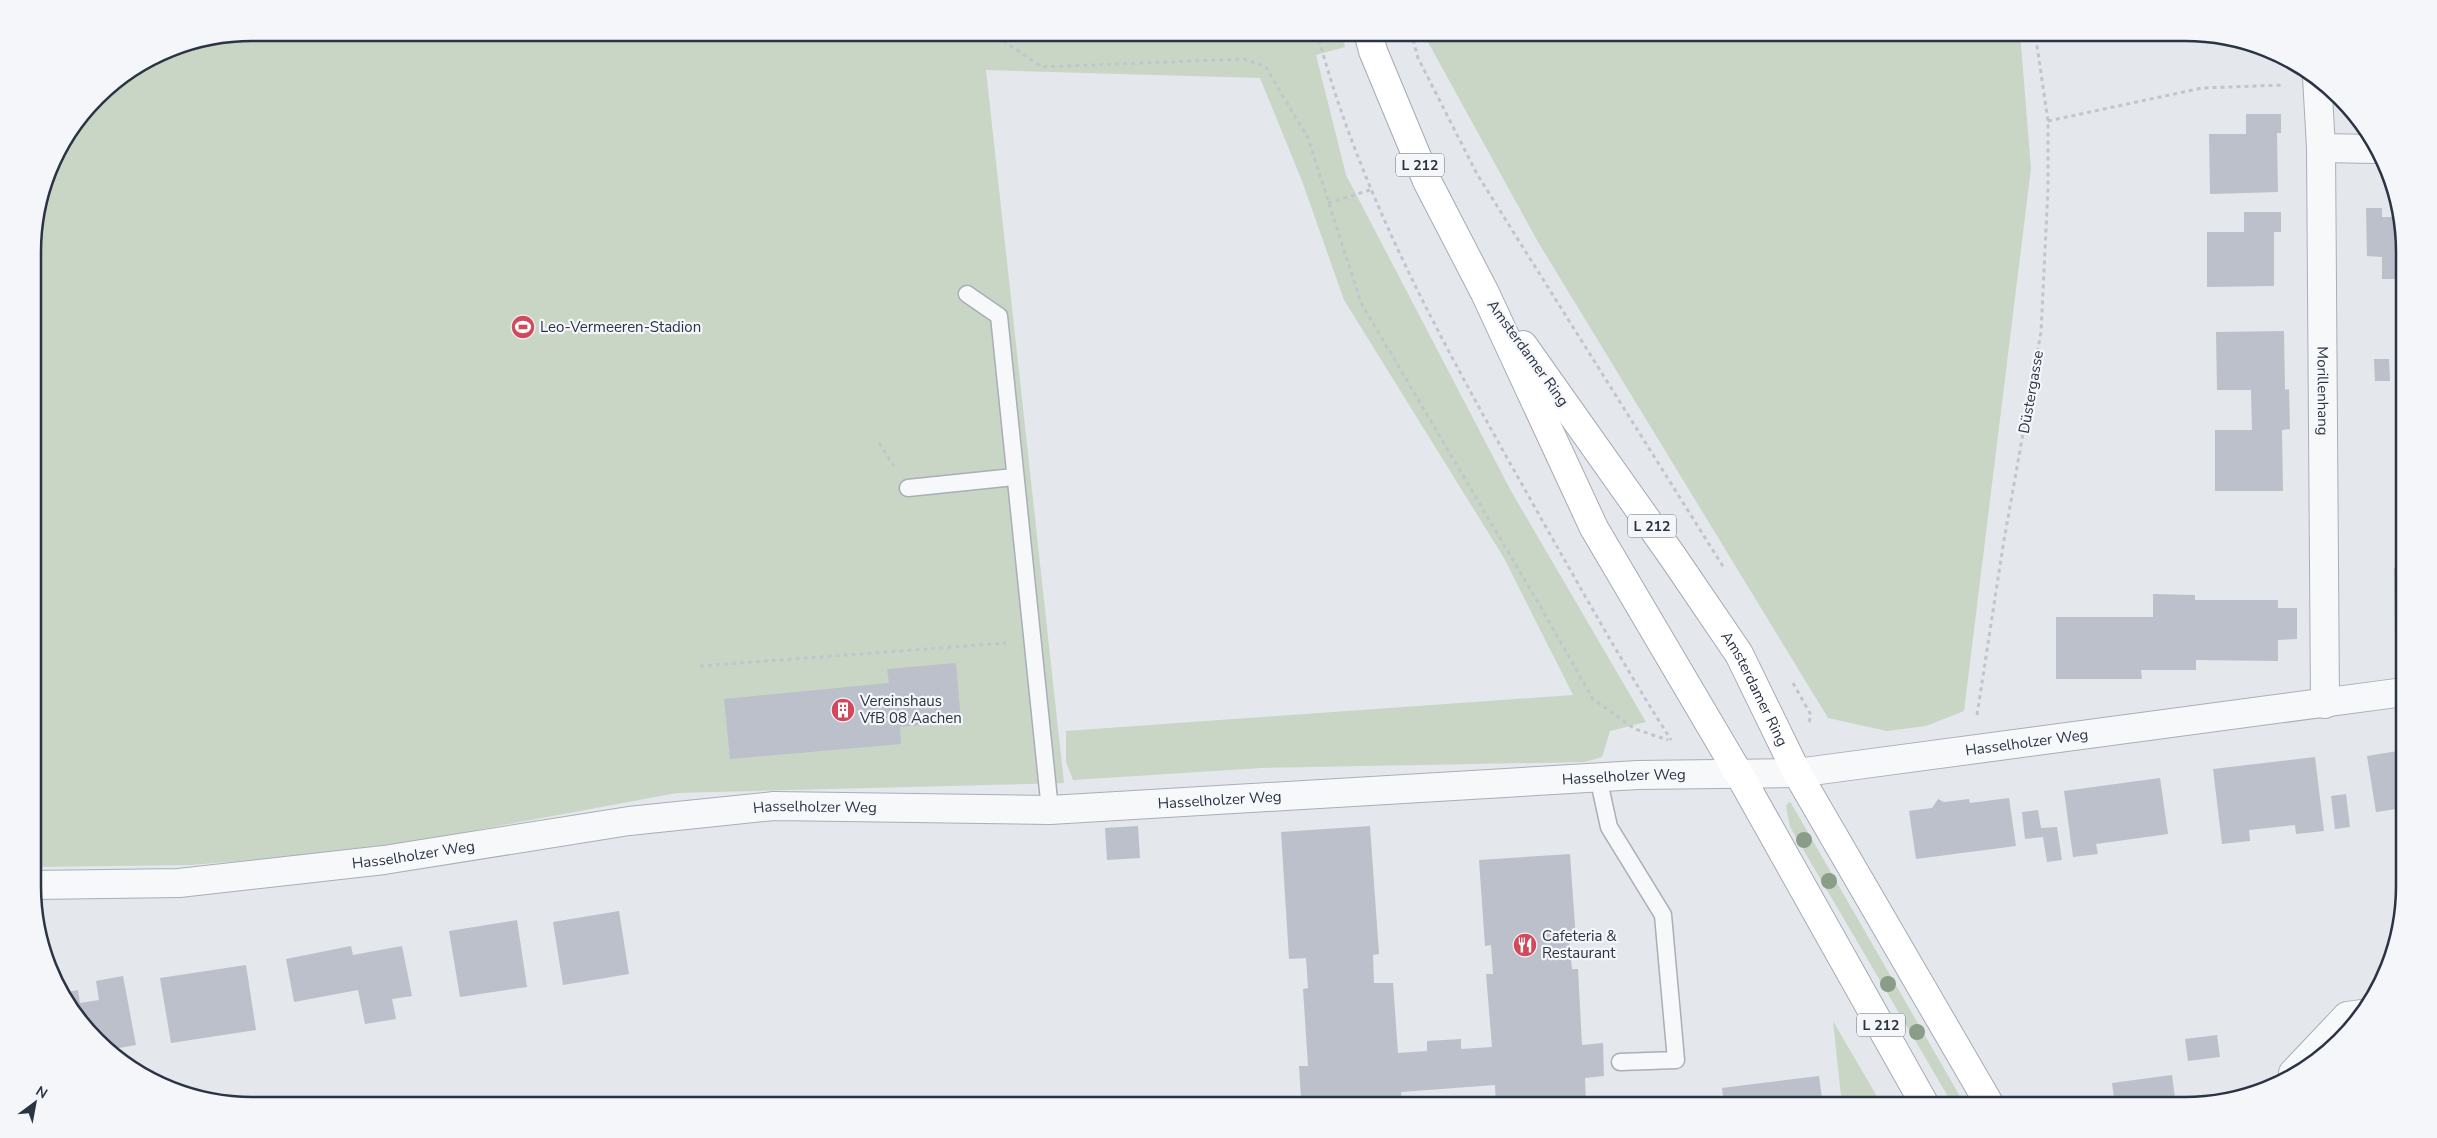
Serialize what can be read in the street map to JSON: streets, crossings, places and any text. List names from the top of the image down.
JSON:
{
  "streets": {
    "main road": ["L 212", "Amsterdamer Ring"],
    "street": ["Morillenhang", "Hasselholzer Weg"],
    "path": ["Düstergasse"]
  },
  "crossings": [
    ["Amsterdamer Ring", "Hasselholzer Weg"],
    ["Morillenhang", "Hasselholzer Weg"],
    ["Düstergasse", "Hasselholzer Weg"]
  ],
  "places": {
    "sports": ["Leo-Vermeeren-Stadion"],
    "building": ["Vereinshaus VfB 08 Aachen"],
    "restaurant": ["Cafeteria & Restaurant"]
  },
  "north": "top right"
}
